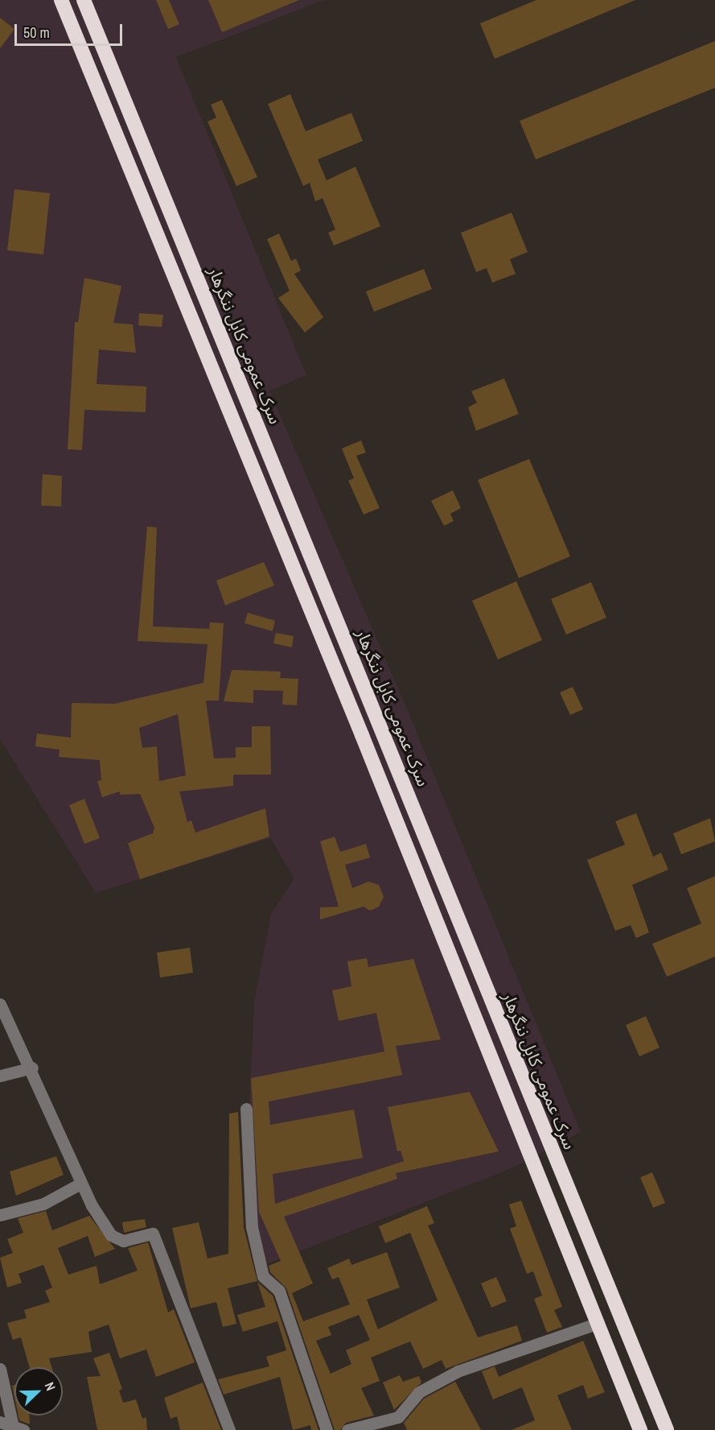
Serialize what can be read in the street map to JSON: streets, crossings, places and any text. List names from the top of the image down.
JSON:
{
  "streets": {
    "highway": ["سرک عمومی کابل ننگرهار"]
  },
  "scale_bar": "50 m",
  "north": "top right"
}
